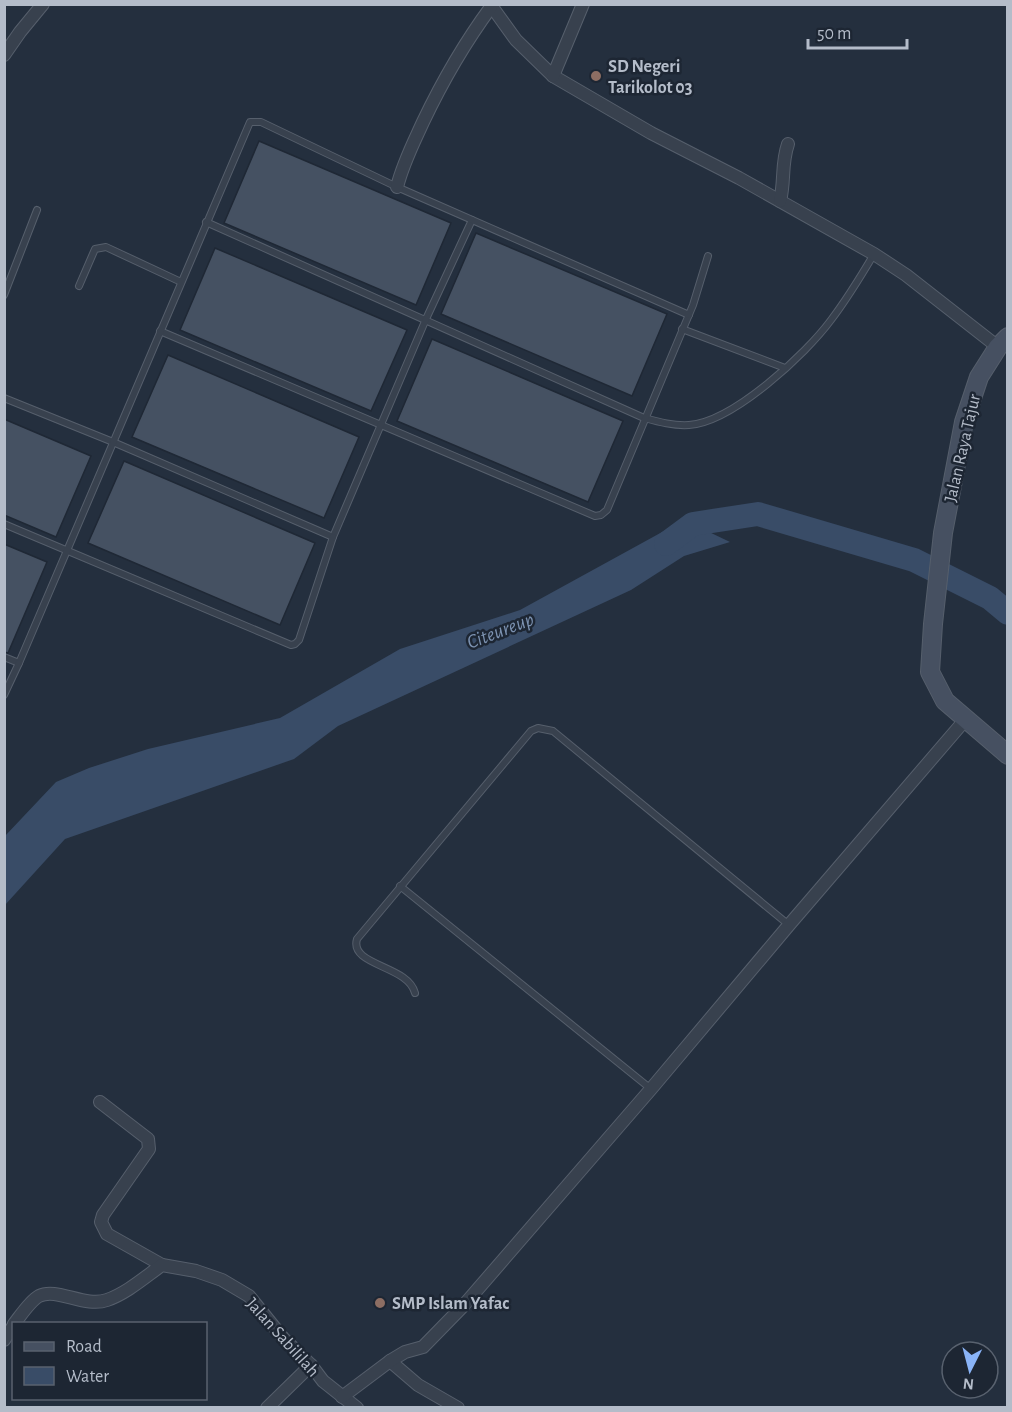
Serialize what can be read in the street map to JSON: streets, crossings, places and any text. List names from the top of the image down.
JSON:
{
  "streets": {
    "main road": ["Jalan Raya Tajur"],
    "street": ["Jalan Sabililah"]
  },
  "water": ["Citeureup"],
  "places": ["SD Negeri Tarikolot 03", "SMP Islam Yafac"],
  "legend": ["Road", "Water"],
  "scale_bar": "50 m",
  "north": "bottom"
}
